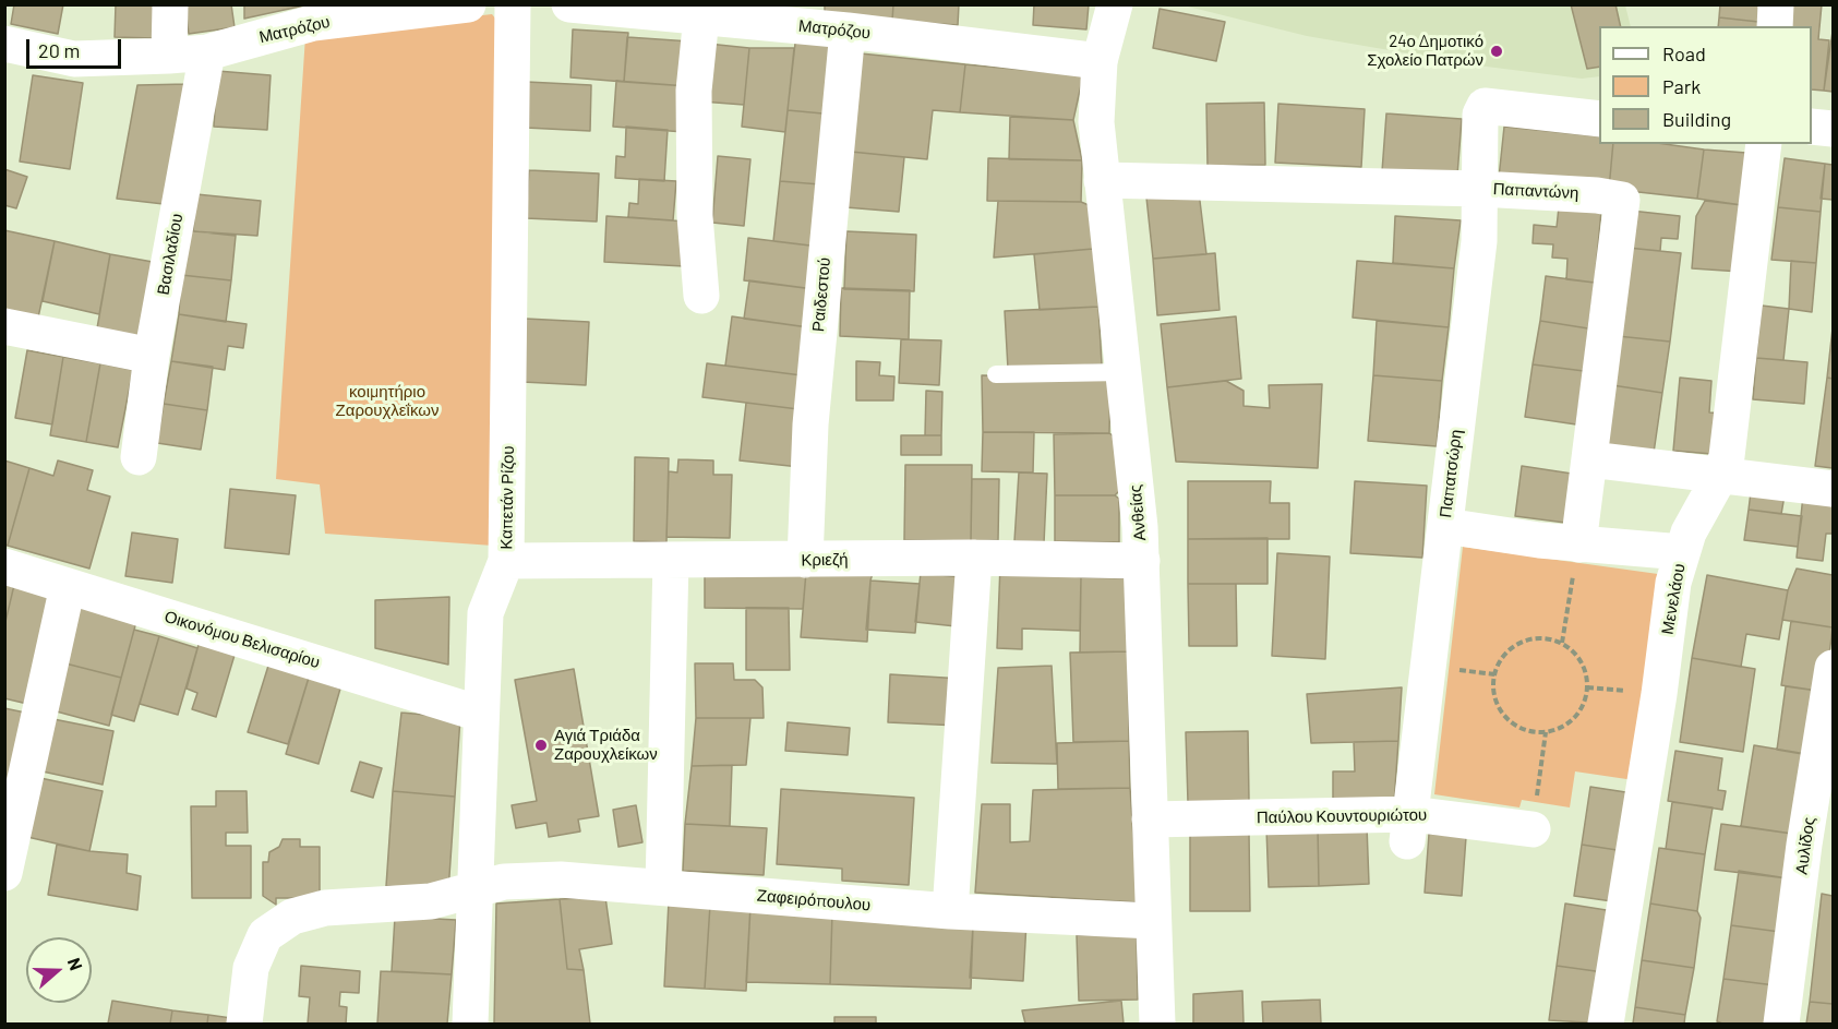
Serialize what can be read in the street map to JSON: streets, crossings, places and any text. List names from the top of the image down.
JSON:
{
  "streets": {
    "street": [
      "Ματρόζου",
      "Παπαντώνη",
      "Βασιλαδίου",
      "Ραιδεστού",
      "Παπατσώρη",
      "Καπετάν Ρίζου",
      "Ανθείας",
      "Κριεζή",
      "Μενελάου",
      "Οικονόμου Βελισαρίου",
      "Παύλου Κουντουριώτου",
      "Αυλίδος",
      "Ζαφειρόπουλου"
    ]
  },
  "crossings": [
    ["Ματρόζου", "Βασιλαδίου"],
    ["Ματρόζου", "Ραιδεστού"],
    ["Ματρόζου", "Ανθείας"],
    ["Παπαντώνη", "Παπατσώρη"],
    ["Παπαντώνη", "Ανθείας"],
    ["Ραιδεστού", "Κριεζή"],
    ["Παπατσώρη", "Παύλου Κουντουριώτου"],
    ["Καπετάν Ρίζου", "Κριεζή"],
    ["Καπετάν Ρίζου", "Οικονόμου Βελισαρίου"],
    ["Καπετάν Ρίζου", "Ζαφειρόπουλου"],
    ["Ανθείας", "Κριεζή"],
    ["Ανθείας", "Παύλου Κουντουριώτου"],
    ["Ανθείας", "Ζαφειρόπουλου"]
  ],
  "parks": ["κοιμητήριο Ζαρουχλεΐκων"],
  "places": ["24ο Δημοτικό Σχολείο Πατρών", "Αγιά Τριάδα Ζαρουχλείκων"],
  "legend": ["Road", "Park", "Building"],
  "scale_bar": "20 m",
  "north": "right"
}
